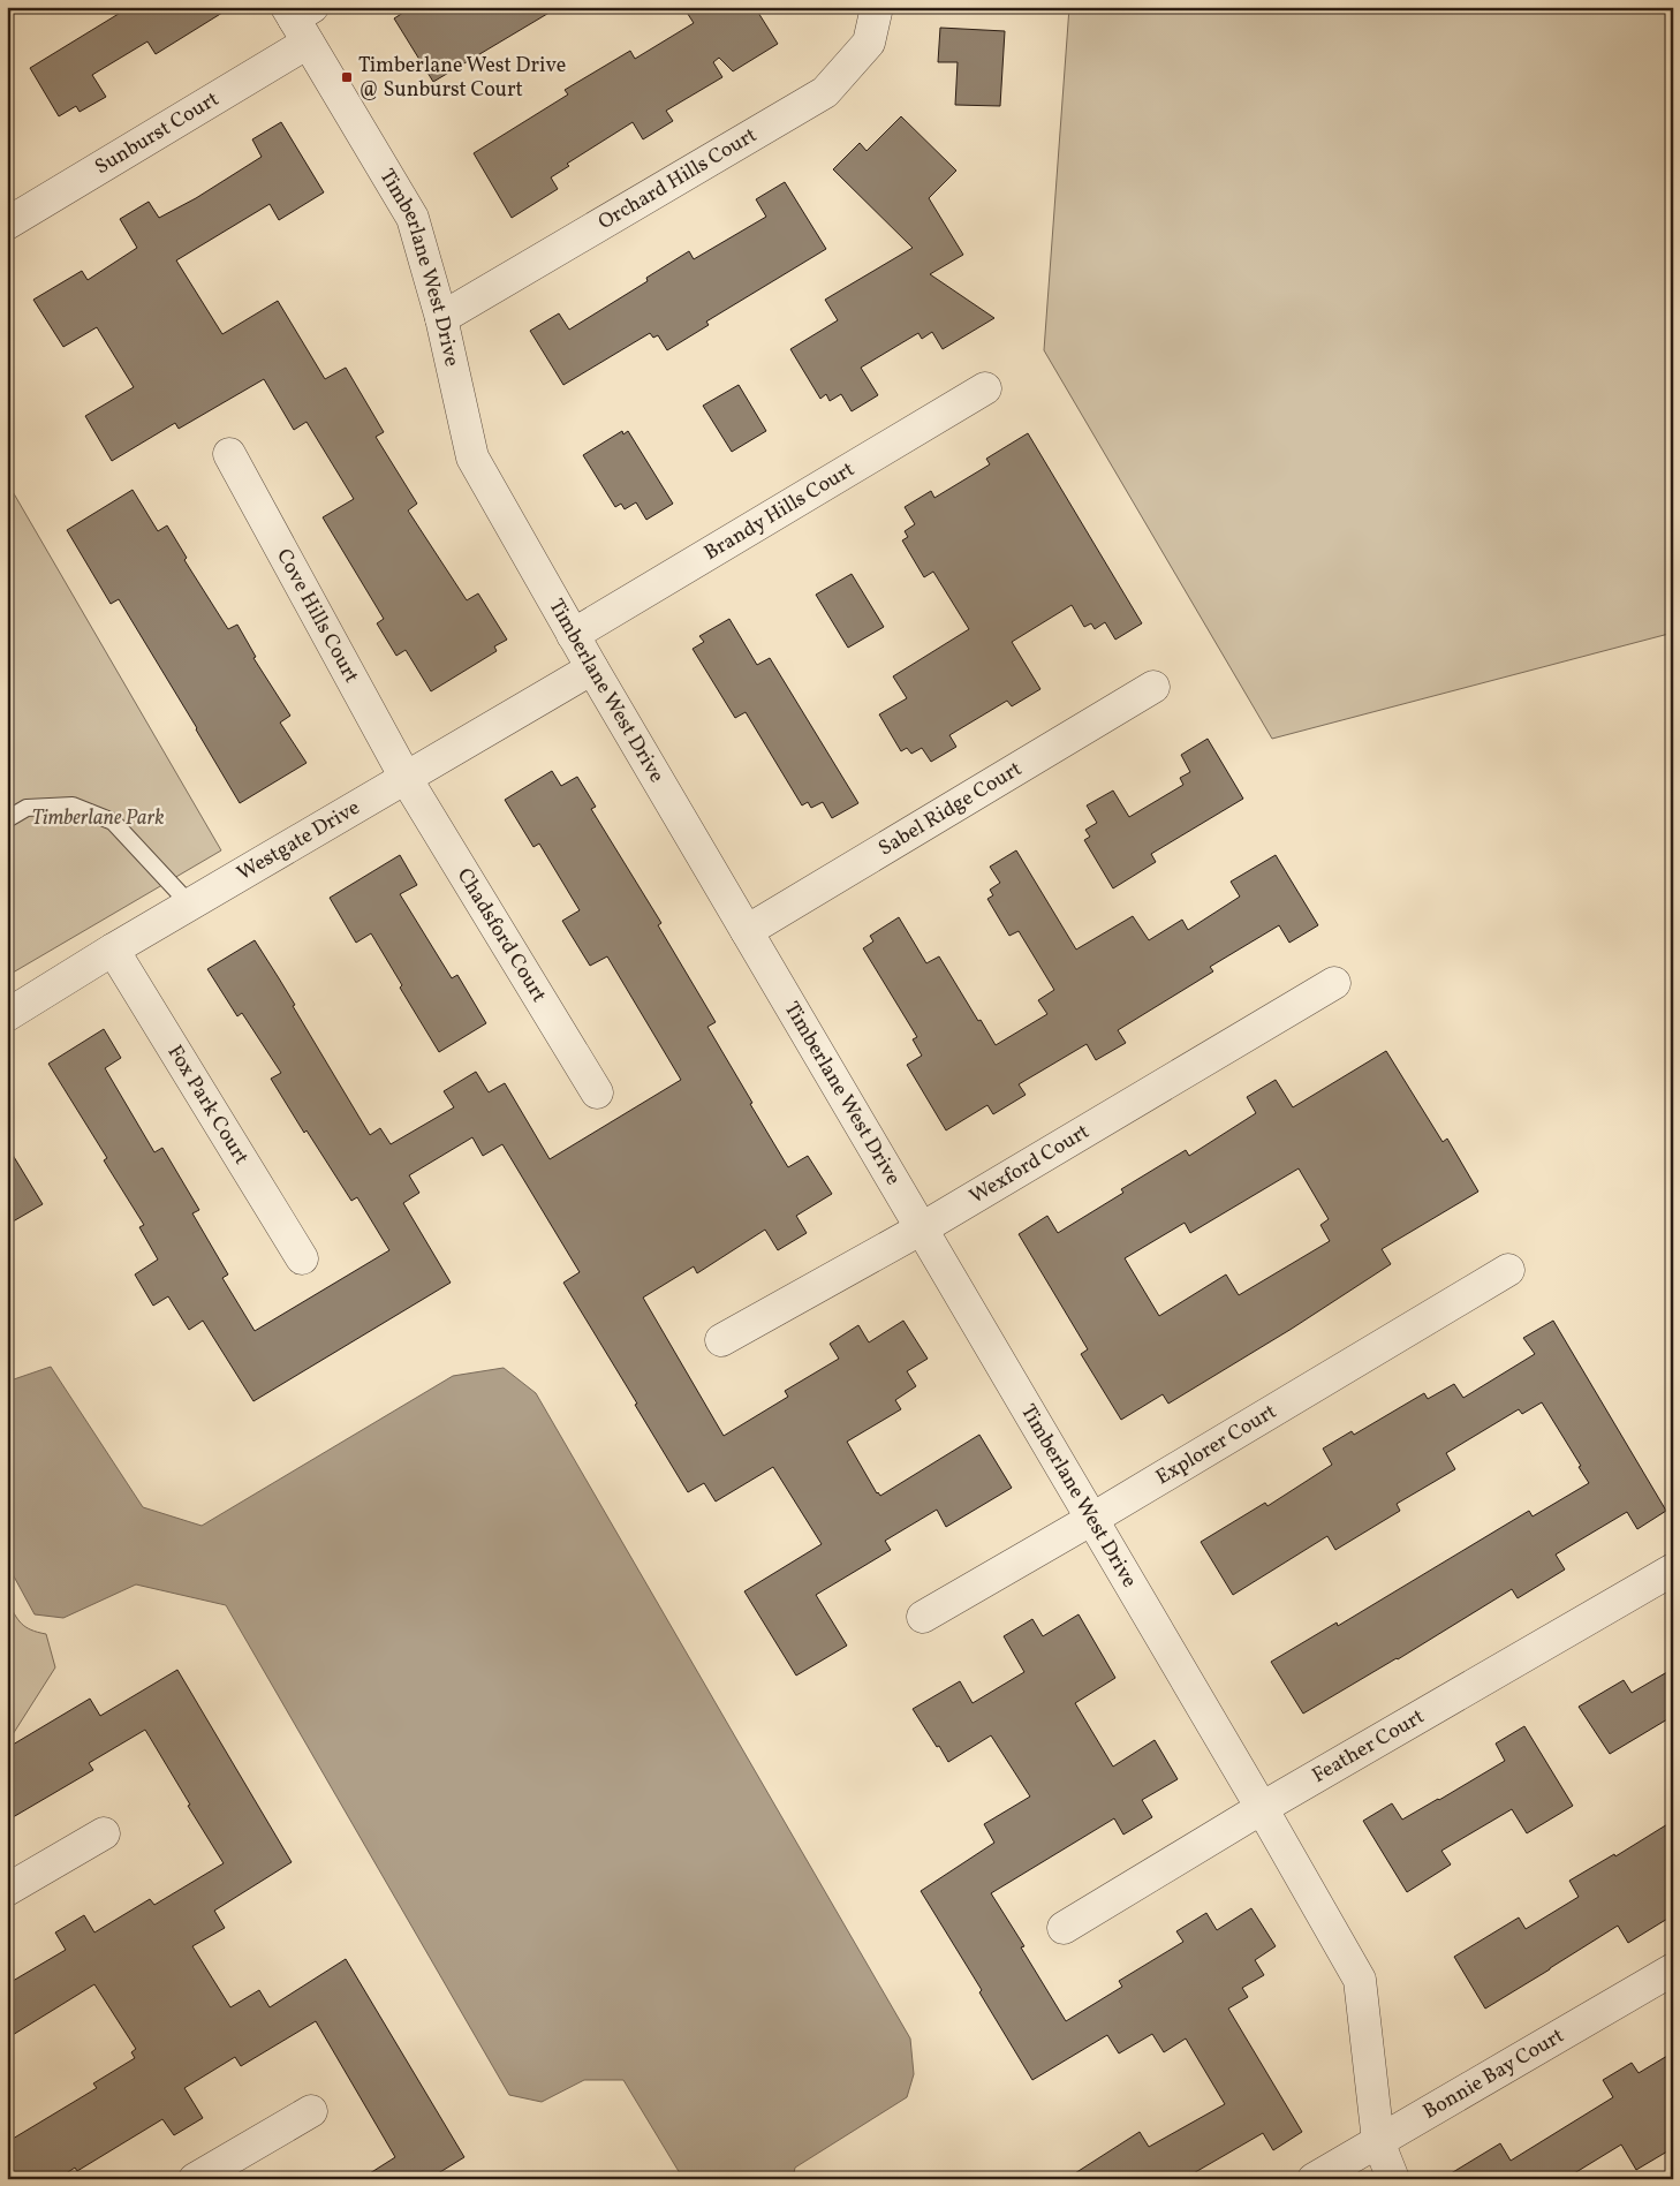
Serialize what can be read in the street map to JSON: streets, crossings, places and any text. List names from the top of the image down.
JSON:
{
  "streets": {
    "street": [
      "Sunburst Court",
      "Orchard Hills Court",
      "Timberlane West Drive",
      "Brandy Hills Court",
      "Cove Hills Court",
      "Sabel Ridge Court",
      "Westgate Drive",
      "Chadsford Court",
      "Fox Park Court",
      "Wexford Court",
      "Explorer Court",
      "Feather Court",
      "Bonnie Bay Court"
    ]
  },
  "crossings": [
    ["Sunburst Court", "Timberlane West Drive"],
    ["Orchard Hills Court", "Timberlane West Drive"],
    ["Timberlane West Drive", "Brandy Hills Court"],
    ["Timberlane West Drive", "Sabel Ridge Court"],
    ["Timberlane West Drive", "Westgate Drive"],
    ["Timberlane West Drive", "Wexford Court"],
    ["Timberlane West Drive", "Explorer Court"],
    ["Timberlane West Drive", "Feather Court"],
    ["Timberlane West Drive", "Bonnie Bay Court"],
    ["Cove Hills Court", "Westgate Drive"],
    ["Cove Hills Court", "Chadsford Court"],
    ["Westgate Drive", "Chadsford Court"],
    ["Westgate Drive", "Fox Park Court"]
  ],
  "parks": ["Timberlane Park"],
  "places": {
    "transit": ["Timberlane West Drive @ Sunburst Court"]
  }
}
